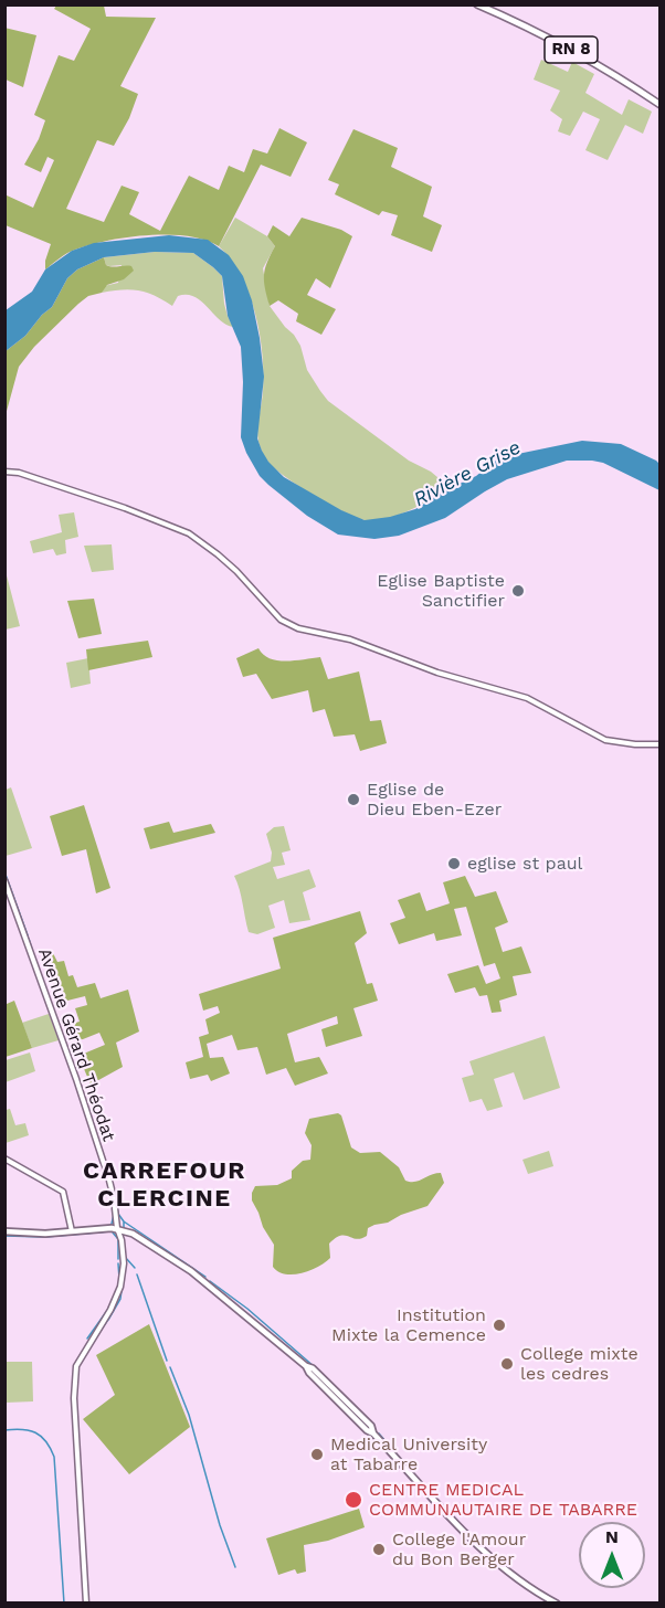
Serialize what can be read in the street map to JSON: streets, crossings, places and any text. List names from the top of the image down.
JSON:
{
  "streets": {
    "main road": ["RN 8"],
    "street": ["Avenue Gérard Théodat"]
  },
  "districts": ["CARREFOUR CLERCINE"],
  "water": ["Rivière Grise"],
  "places": [
    "Eglise Baptiste Sanctifier",
    "Eglise de Dieu Eben-Ezer",
    "eglise st paul",
    "Institution Mixte la Cemence",
    "College mixte les cedres",
    "Medical University at Tabarre",
    "CENTRE MEDICAL COMMUNAUTAIRE DE TABARRE",
    "College l'Amour du Bon Berger"
  ],
  "north": "top"
}
